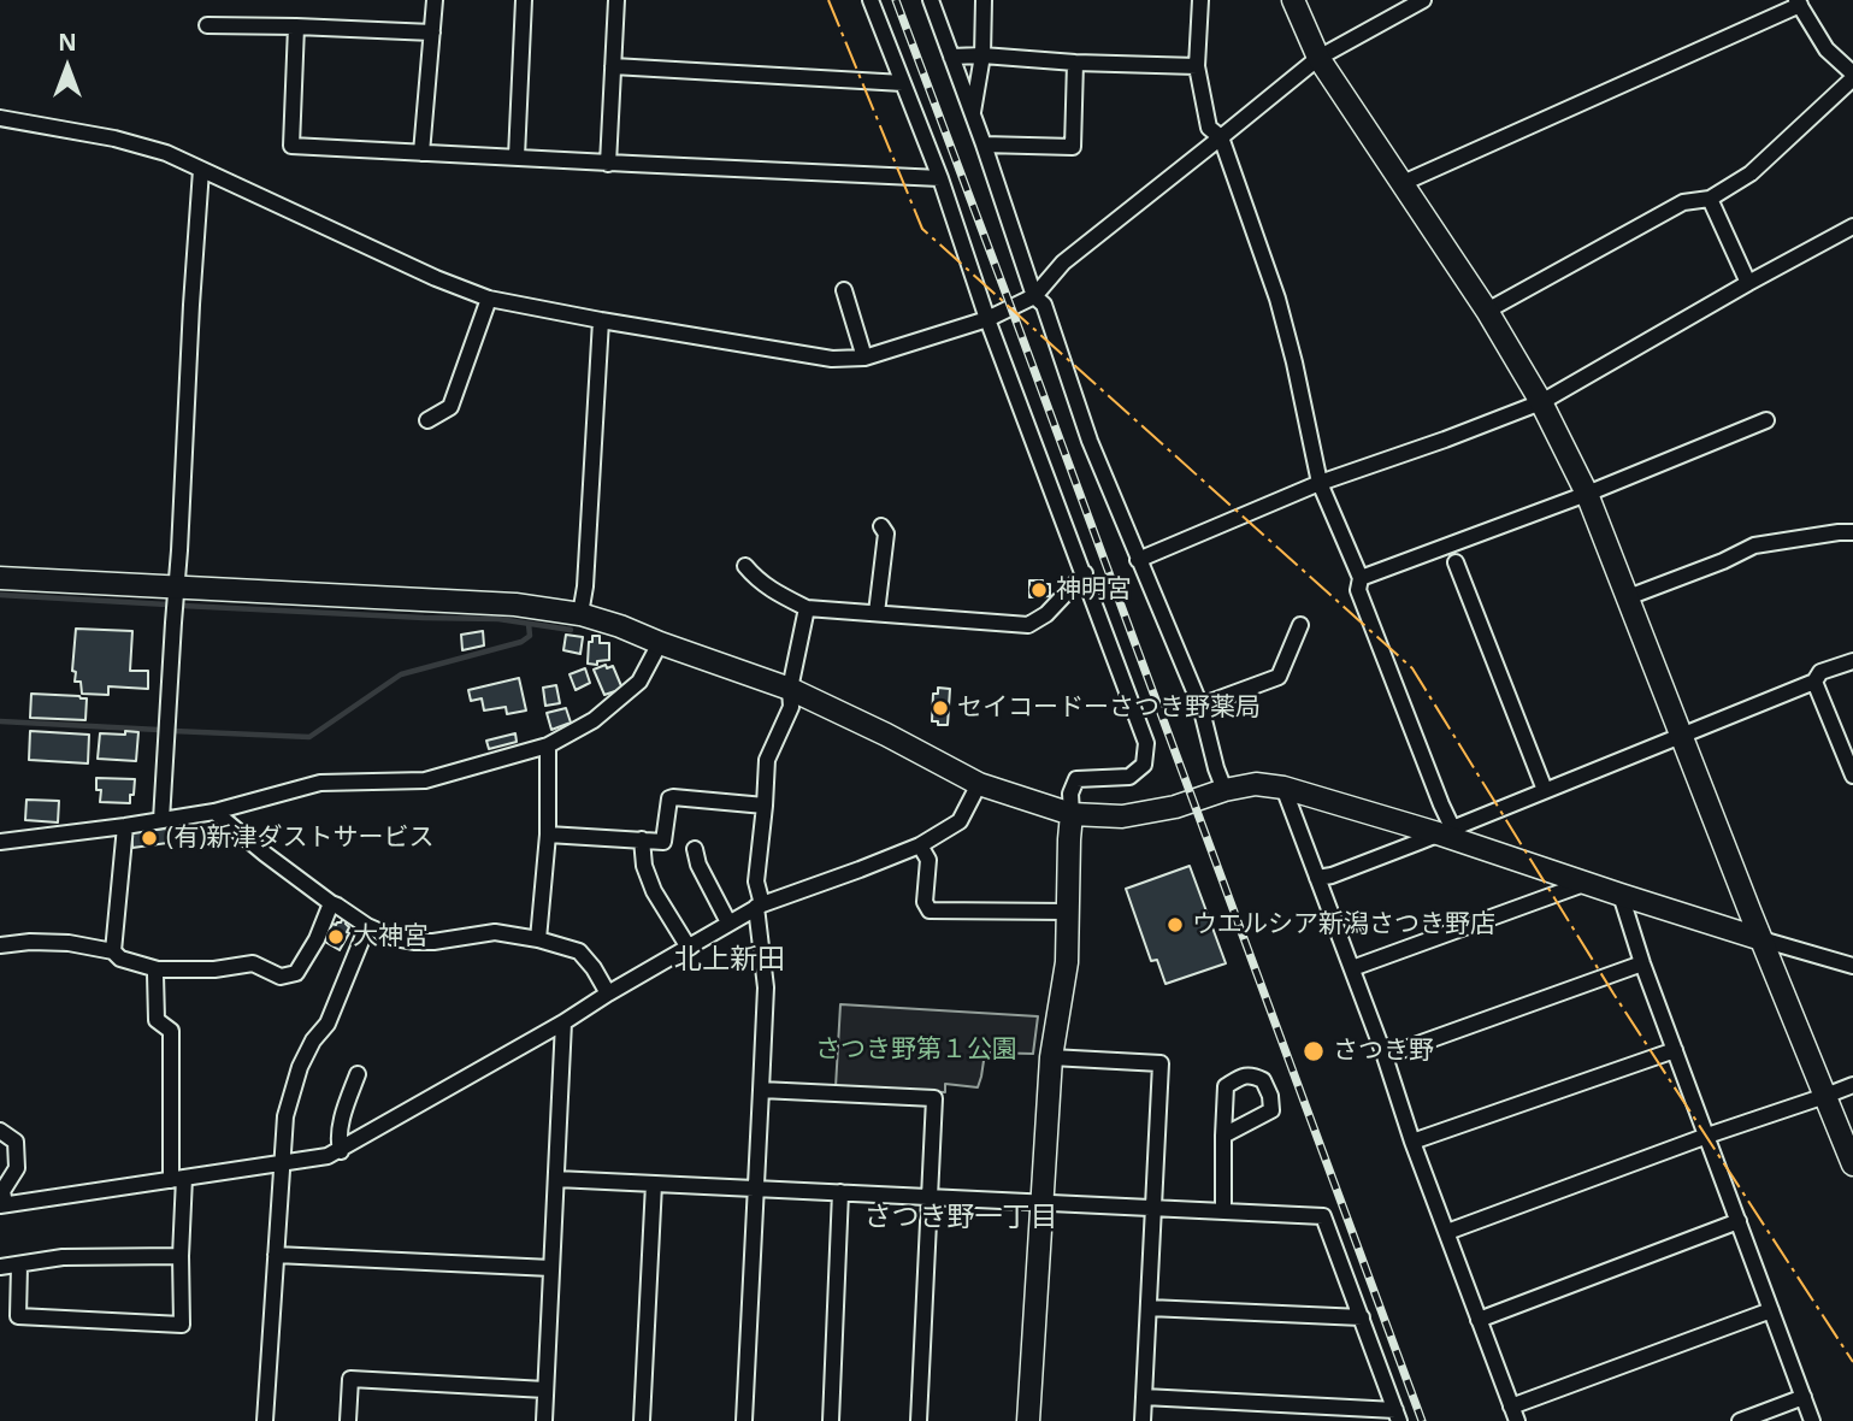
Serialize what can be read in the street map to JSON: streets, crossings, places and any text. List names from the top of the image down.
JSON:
{
  "districts": ["北上新田", "さつき野一丁目"],
  "parks": ["さつき野第１公園"],
  "places": [
    "神明宮",
    "セイコードーさつき野薬局",
    "(有)新津ダストサービス",
    "ウエルシア新潟さつき野店",
    "大神宮",
    "さつき野"
  ],
  "north": "top"
}
